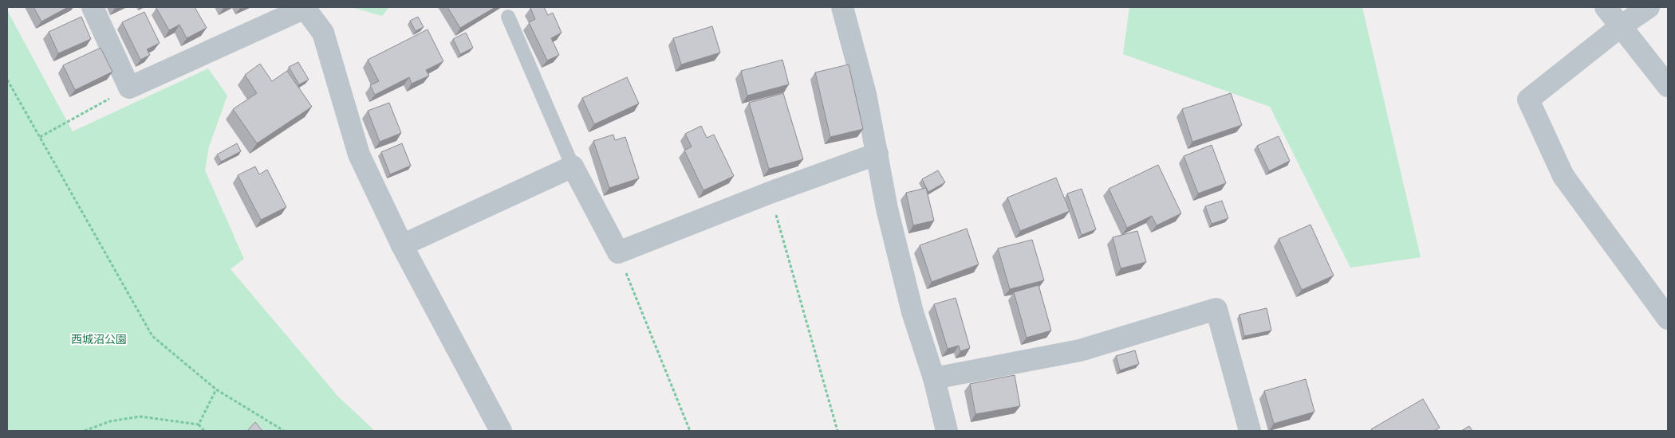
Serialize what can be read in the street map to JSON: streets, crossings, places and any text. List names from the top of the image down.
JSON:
{
  "parks": ["西城沼公園"]
}
